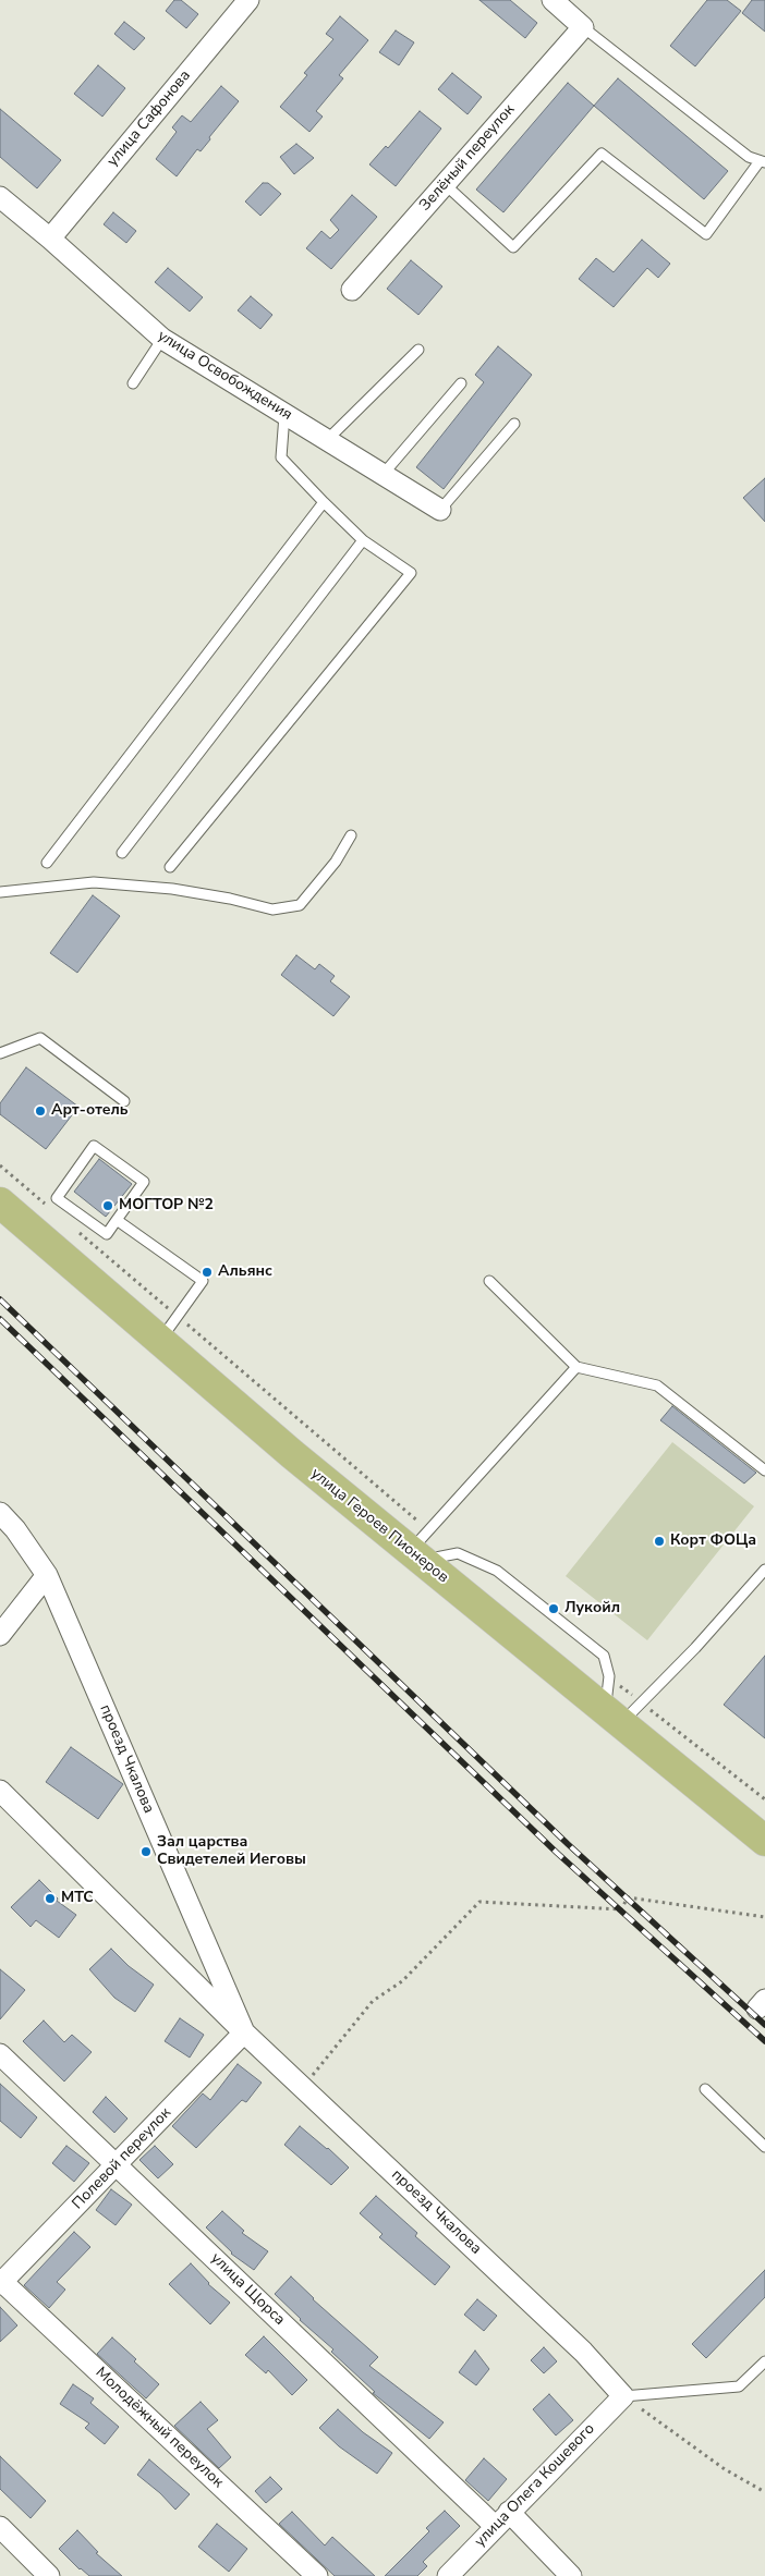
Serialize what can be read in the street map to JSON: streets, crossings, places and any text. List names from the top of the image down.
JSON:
{
  "streets": {
    "main road": ["улица Героев Пионеров"],
    "street": [
      "улица Сафонова",
      "Зелёный переулок",
      "улица Освобождения",
      "проезд Чкалова",
      "Полевой переулок",
      "улица Щорса",
      "Молодёжный переулок",
      "улица Олега Кошевого"
    ]
  },
  "crossings": [
    ["улица Сафонова", "улица Освобождения"],
    ["проезд Чкалова", "Полевой переулок"],
    ["проезд Чкалова", "улица Олега Кошевого"],
    ["Полевой переулок", "улица Щорса"],
    ["Полевой переулок", "Молодёжный переулок"],
    ["улица Щорса", "улица Олега Кошевого"]
  ],
  "places": [
    "Арт-отель",
    "МОГТОР №2",
    "Альянс",
    "Корт ФОЦа",
    "Лукойл",
    "Зал царства Свидетелей Иеговы",
    "МТС"
  ]
}
